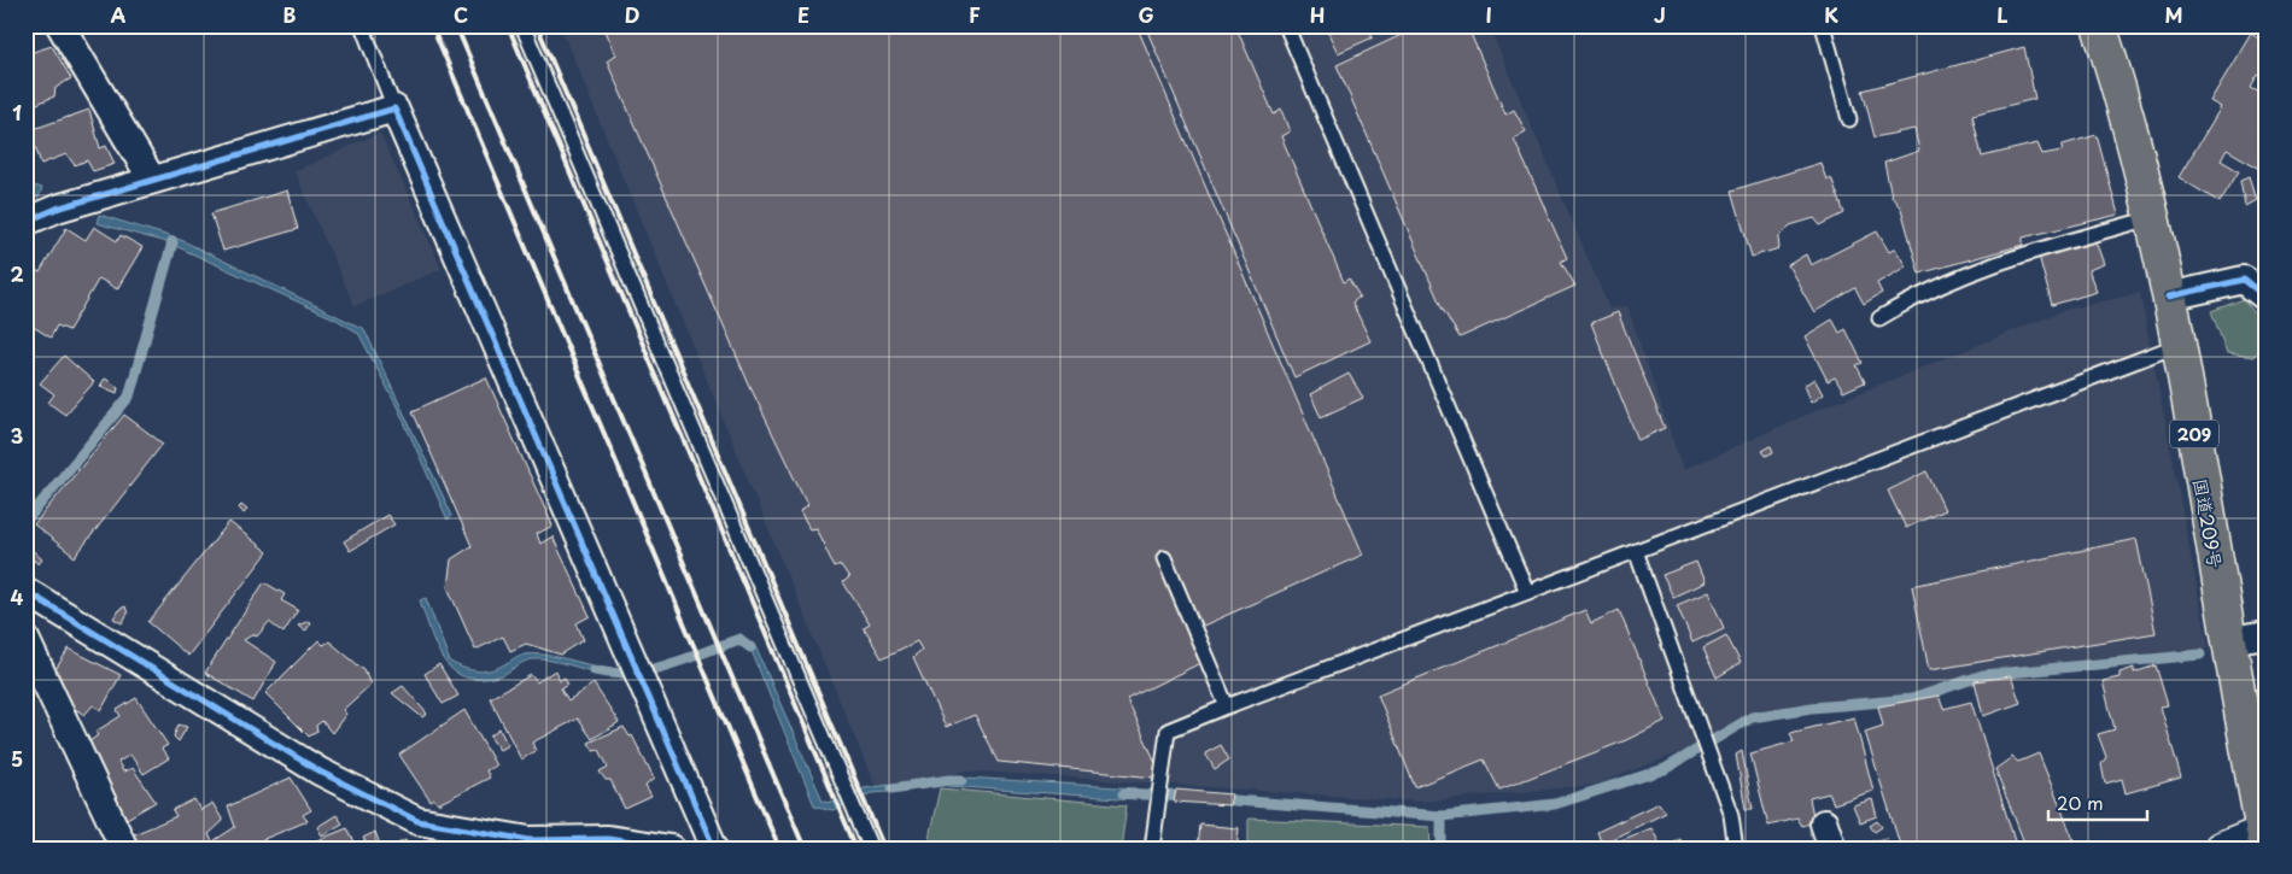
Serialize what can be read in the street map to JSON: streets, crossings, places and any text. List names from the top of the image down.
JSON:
{
  "streets": {
    "highway": ["209", "国道209号"]
  },
  "scale_bar": "20 m",
  "grid": {
    "columns": [
      "A",
      "B",
      "C",
      "D",
      "E",
      "F",
      "G",
      "H",
      "I",
      "J",
      "K",
      "L",
      "M"
    ],
    "rows": [
      "1",
      "2",
      "3",
      "4",
      "5"
    ]
  }
}
